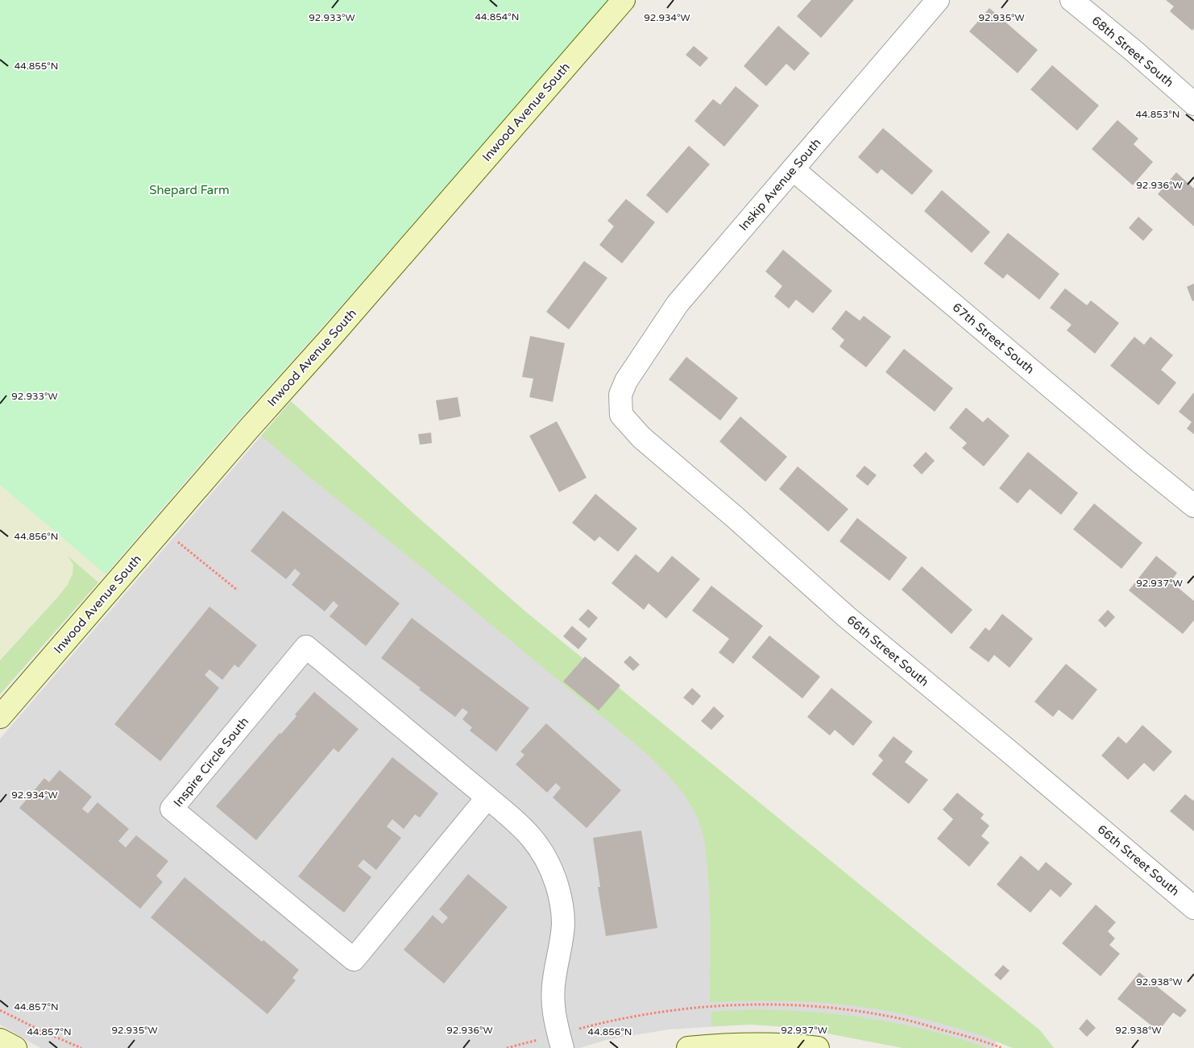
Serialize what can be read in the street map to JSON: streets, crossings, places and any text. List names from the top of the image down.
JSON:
{
  "streets": {
    "street": [
      "68th Street South",
      "Inwood Avenue South",
      "Inskip Avenue South",
      "67th Street South",
      "66th Street South",
      "Inspire Circle South"
    ]
  },
  "crossings": [
    ["Inskip Avenue South", "67th Street South"],
    ["Inskip Avenue South", "66th Street South"]
  ],
  "parks": ["Shepard Farm"],
  "coordinates": [
    "44.854°N",
    "92.933°W",
    "92.934°W",
    "92.935°W",
    "44.855°N",
    "44.853°N",
    "92.936°W",
    "44.856°N",
    "92.937°W",
    "92.938°W",
    "44.857°N"
  ]
}
